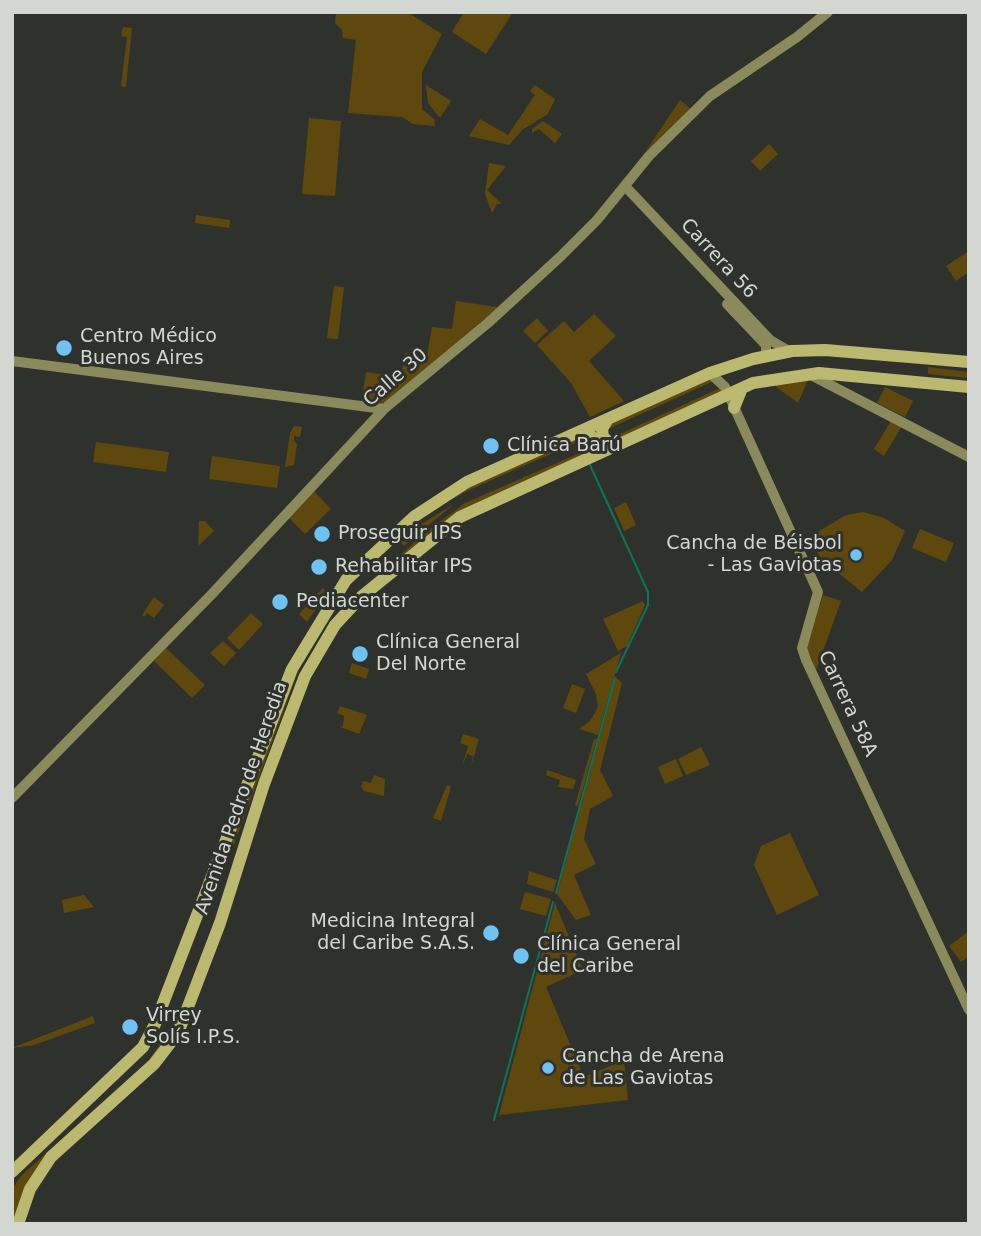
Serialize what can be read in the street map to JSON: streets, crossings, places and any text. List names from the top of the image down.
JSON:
{
  "streets": {
    "highway": ["Avenida Pedro de Heredia"],
    "street": ["Carrera 56", "Calle 30", "Carrera 58A"]
  },
  "crossings": [
    ["Carrera 56", "Calle 30"],
    ["Carrera 56", "Avenida Pedro de Heredia"],
    ["Carrera 58A", "Avenida Pedro de Heredia"]
  ],
  "places": [
    "Centro Médico Buenos Aires",
    "Clínica Barú",
    "Proseguir IPS",
    "Cancha de Béisbol - Las Gaviotas",
    "Rehabilitar IPS",
    "Pediacenter",
    "Clínica General Del Norte",
    "Medicina Integral del Caribe S.A.S.",
    "Clínica General del Caribe",
    "Virrey Solís I.P.S.",
    "Cancha de Arena de Las Gaviotas"
  ]
}
